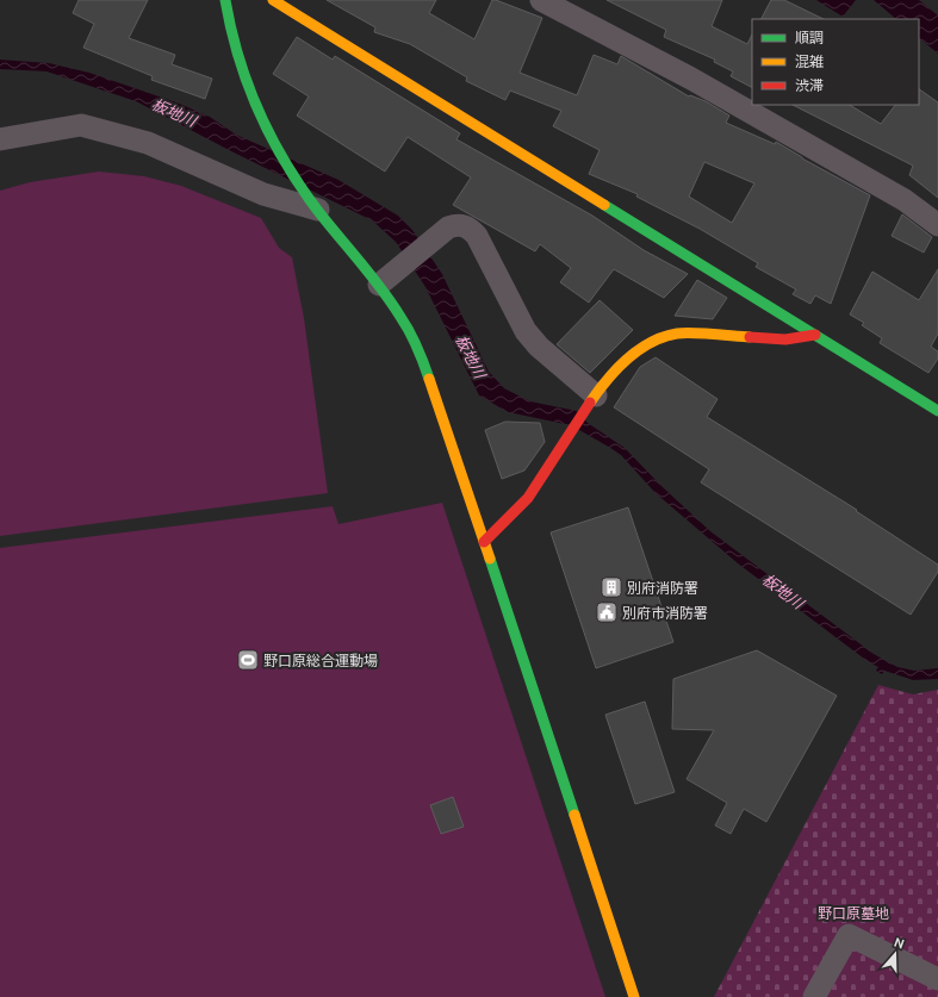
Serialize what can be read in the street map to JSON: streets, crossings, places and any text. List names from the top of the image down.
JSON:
{
  "water": ["板地川"],
  "parks": ["野口原墓地"],
  "places": {
    "building": ["別府消防署"],
    "public building": ["別府市消防署"],
    "sports": ["野口原総合運動場"]
  },
  "legend": ["順調", "混雑", "渋滞"],
  "north": "top"
}
